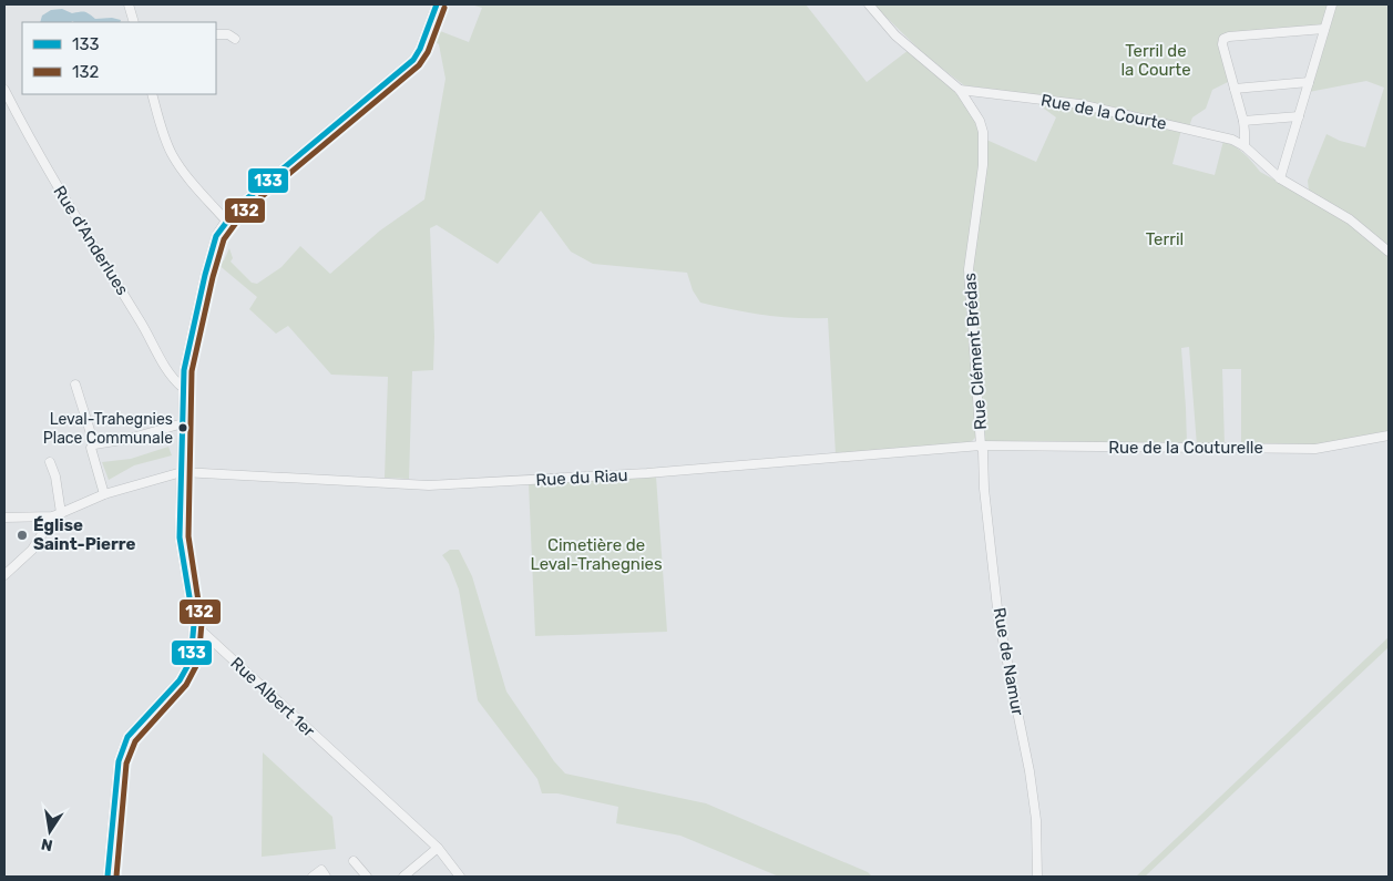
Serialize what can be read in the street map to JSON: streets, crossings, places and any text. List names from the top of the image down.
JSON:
{
  "streets": {
    "street": [
      "Rue de la Courte",
      "Rue d'Anderlues",
      "Rue Clément Brédas",
      "Rue de la Couturelle",
      "Rue du Riau",
      "Rue de Namur",
      "Rue Albert 1er"
    ]
  },
  "crossings": [
    ["Rue de la Courte", "Rue Clément Brédas"],
    ["Rue Clément Brédas", "Rue de la Couturelle"],
    ["Rue Clément Brédas", "Rue du Riau"],
    ["Rue Clément Brédas", "Rue de Namur"],
    ["Rue de la Couturelle", "Rue du Riau"],
    ["Rue de la Couturelle", "Rue de Namur"],
    ["Rue du Riau", "Rue de Namur"]
  ],
  "parks": ["Terril de la Courte", "Terril", "Cimetière de Leval-Trahegnies"],
  "places": ["Leval-Trahegnies Place Communale", "Église Saint-Pierre"],
  "lines": ["transit line 133", "transit line 132"],
  "legend": ["133", "132"],
  "north": "bottom"
}
